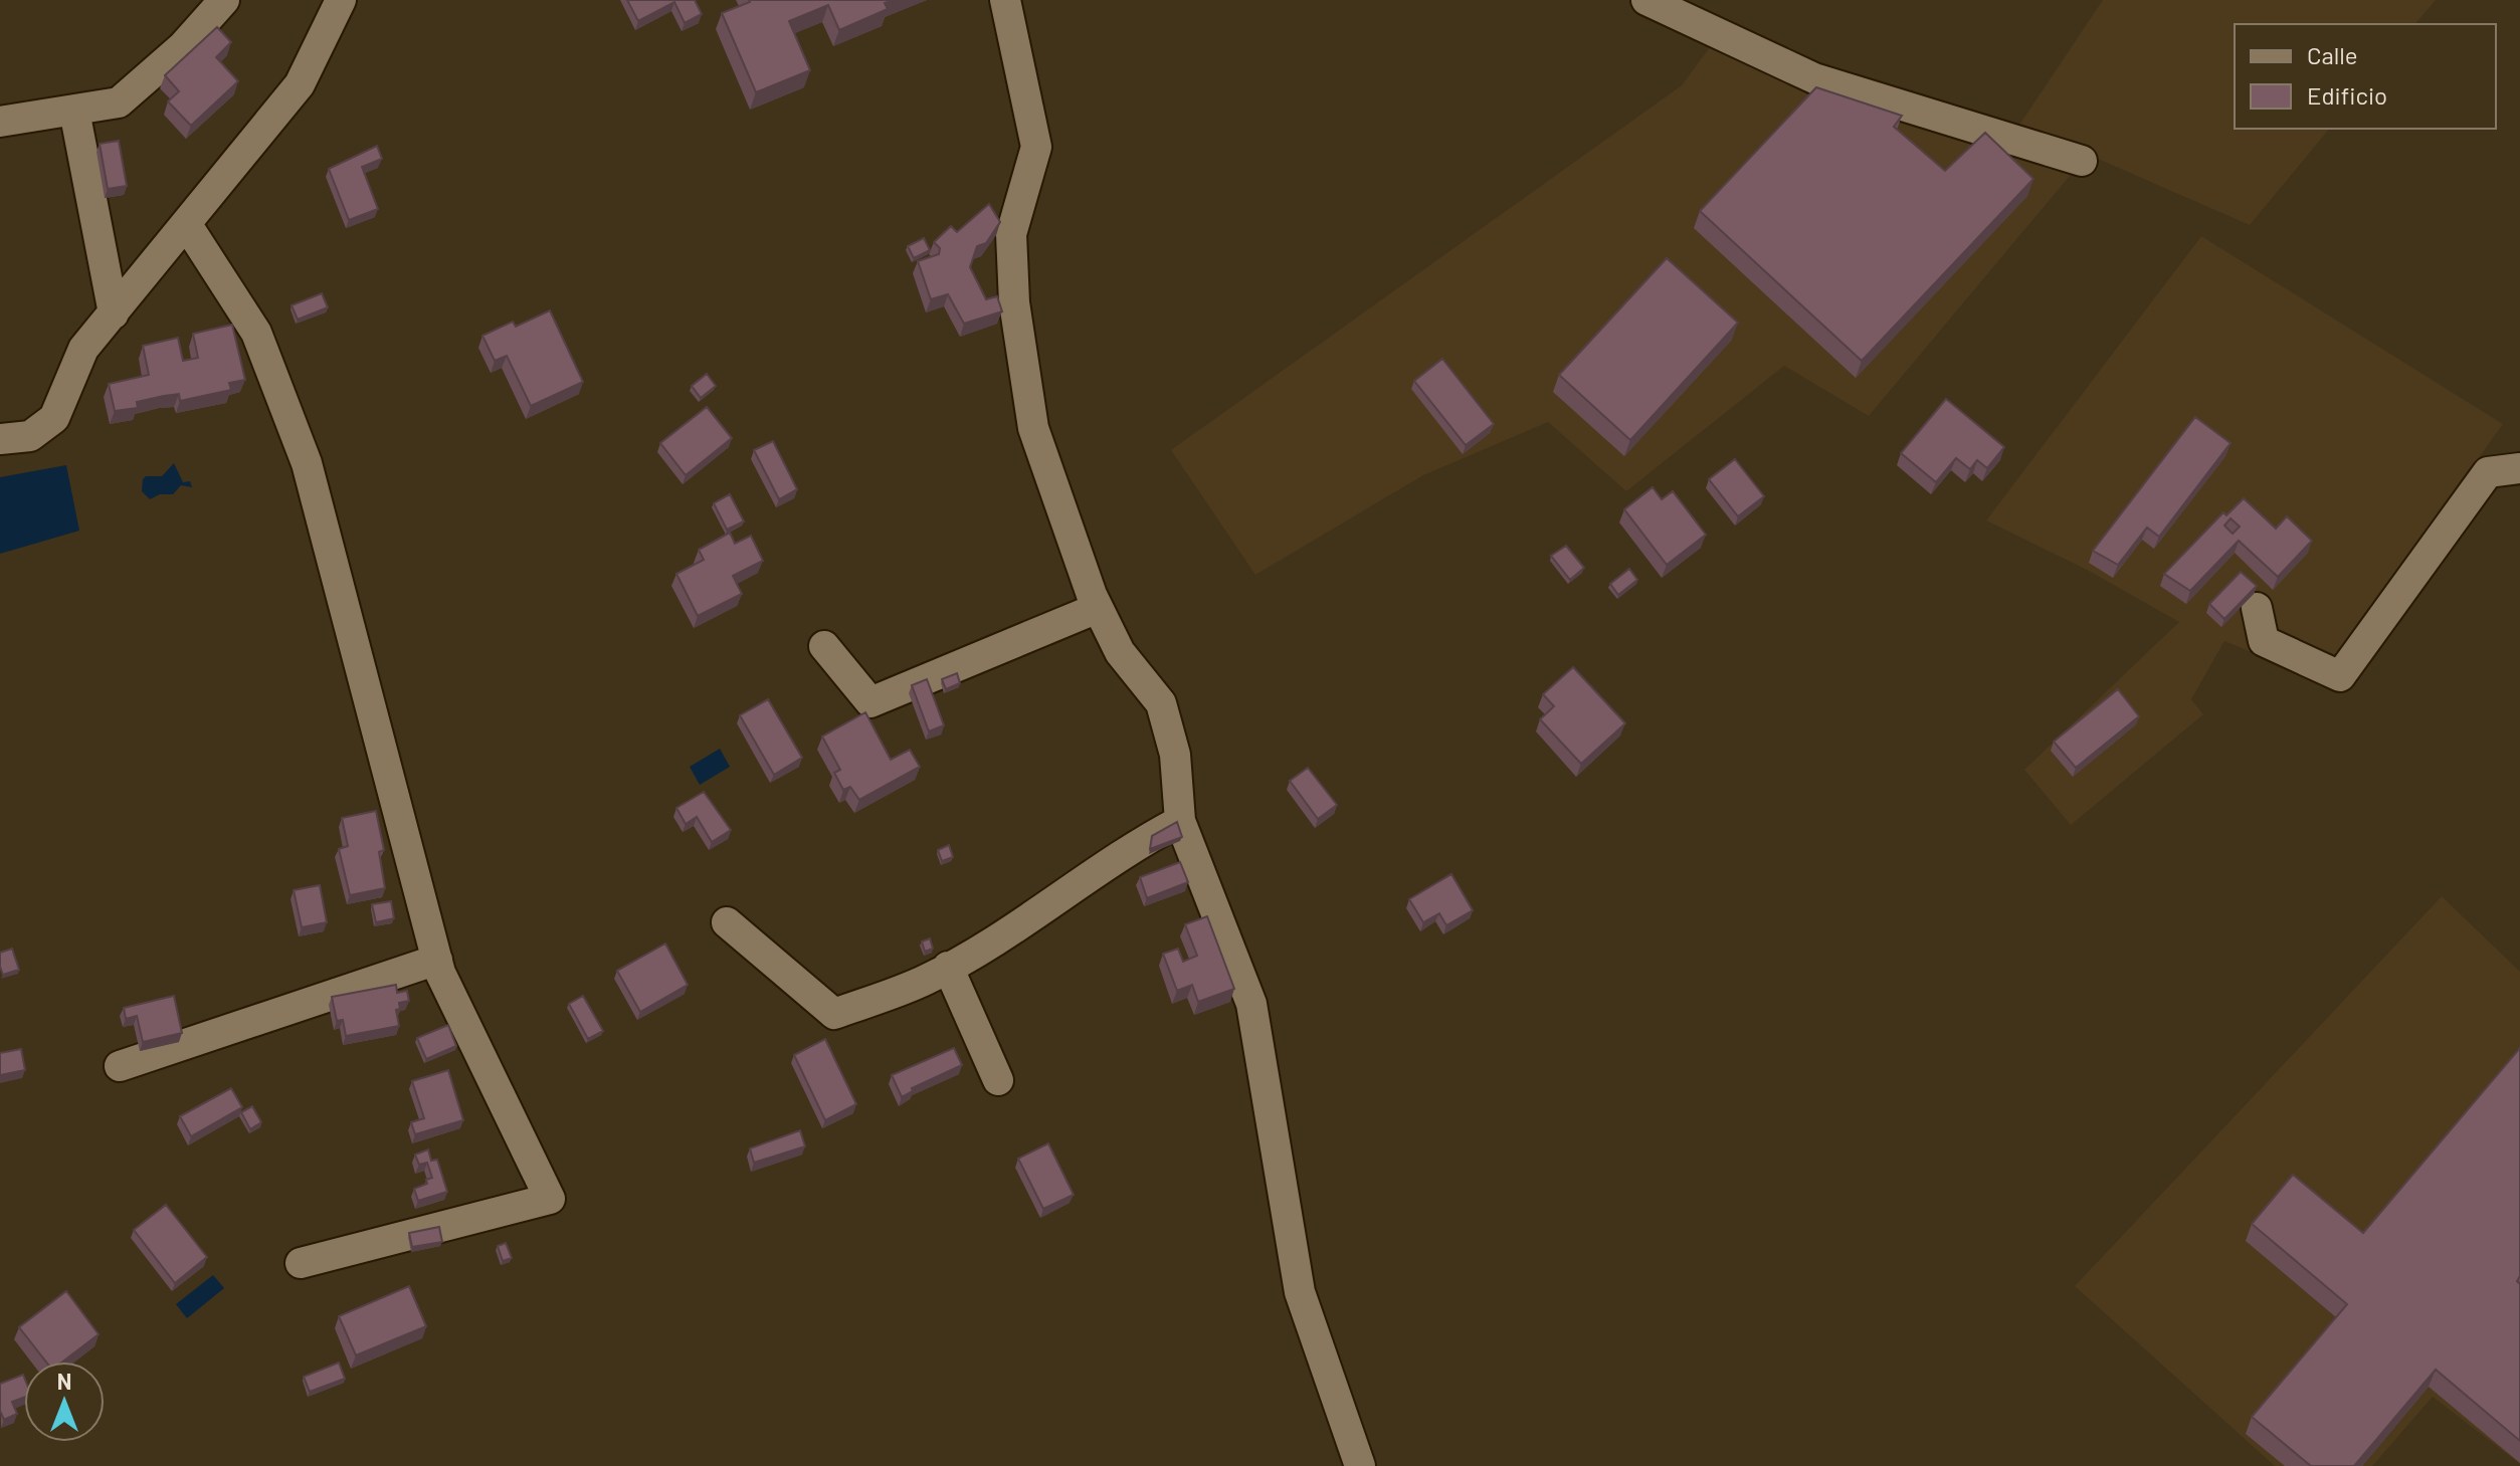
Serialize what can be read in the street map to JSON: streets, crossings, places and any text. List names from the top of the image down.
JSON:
{
  "legend": ["Calle", "Edificio"],
  "north": "top"
}
